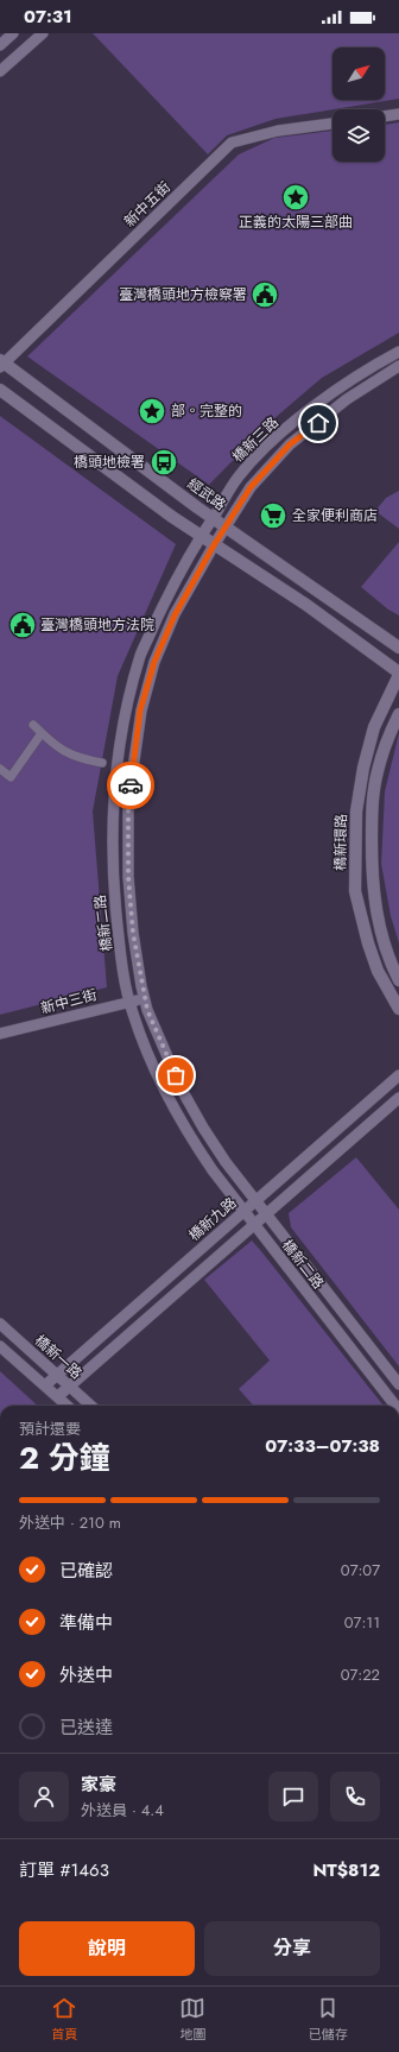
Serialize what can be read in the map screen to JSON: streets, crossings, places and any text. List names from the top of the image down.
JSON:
{
  "streets": {
    "street": [
      "新中五街",
      "橋新三路",
      "經武路",
      "橋新環路",
      "橋新二路",
      "新中三街",
      "橋新九路",
      "橋新一路"
    ]
  },
  "crossings": [
    ["新中五街", "經武路"],
    ["橋新三路", "經武路"],
    ["橋新三路", "橋新二路"],
    ["經武路", "橋新二路"],
    ["橋新二路", "新中三街"],
    ["橋新二路", "橋新九路"],
    ["橋新九路", "橋新一路"]
  ],
  "places": {
    "place": ["正義的太陽三部曲", "部。完整的"],
    "public building": ["臺灣橋頭地方檢察署", "臺灣橋頭地方法院"],
    "bus stop": ["橋頭地檢署"],
    "supermarket": ["全家便利商店"]
  },
  "north": "top right",
  "page": {
    "status": "07:31",
    "heading": ["2 分鐘", "預計還要", "07:33–07:38"],
    "panel": [
      "家豪",
      "外送員 · 4.4",
      "訂單 #1463",
      "NT$812"
    ],
    "bar": "外送中 · 210 m",
    "list": [
      ["已確認", "07:07"],
      ["準備中", "07:11"],
      ["外送中", "07:22"],
      "已送達"
    ],
    "buttons": ["說明", "分享"],
    "tabs": ["首頁", "地圖", "已儲存"]
  }
}
